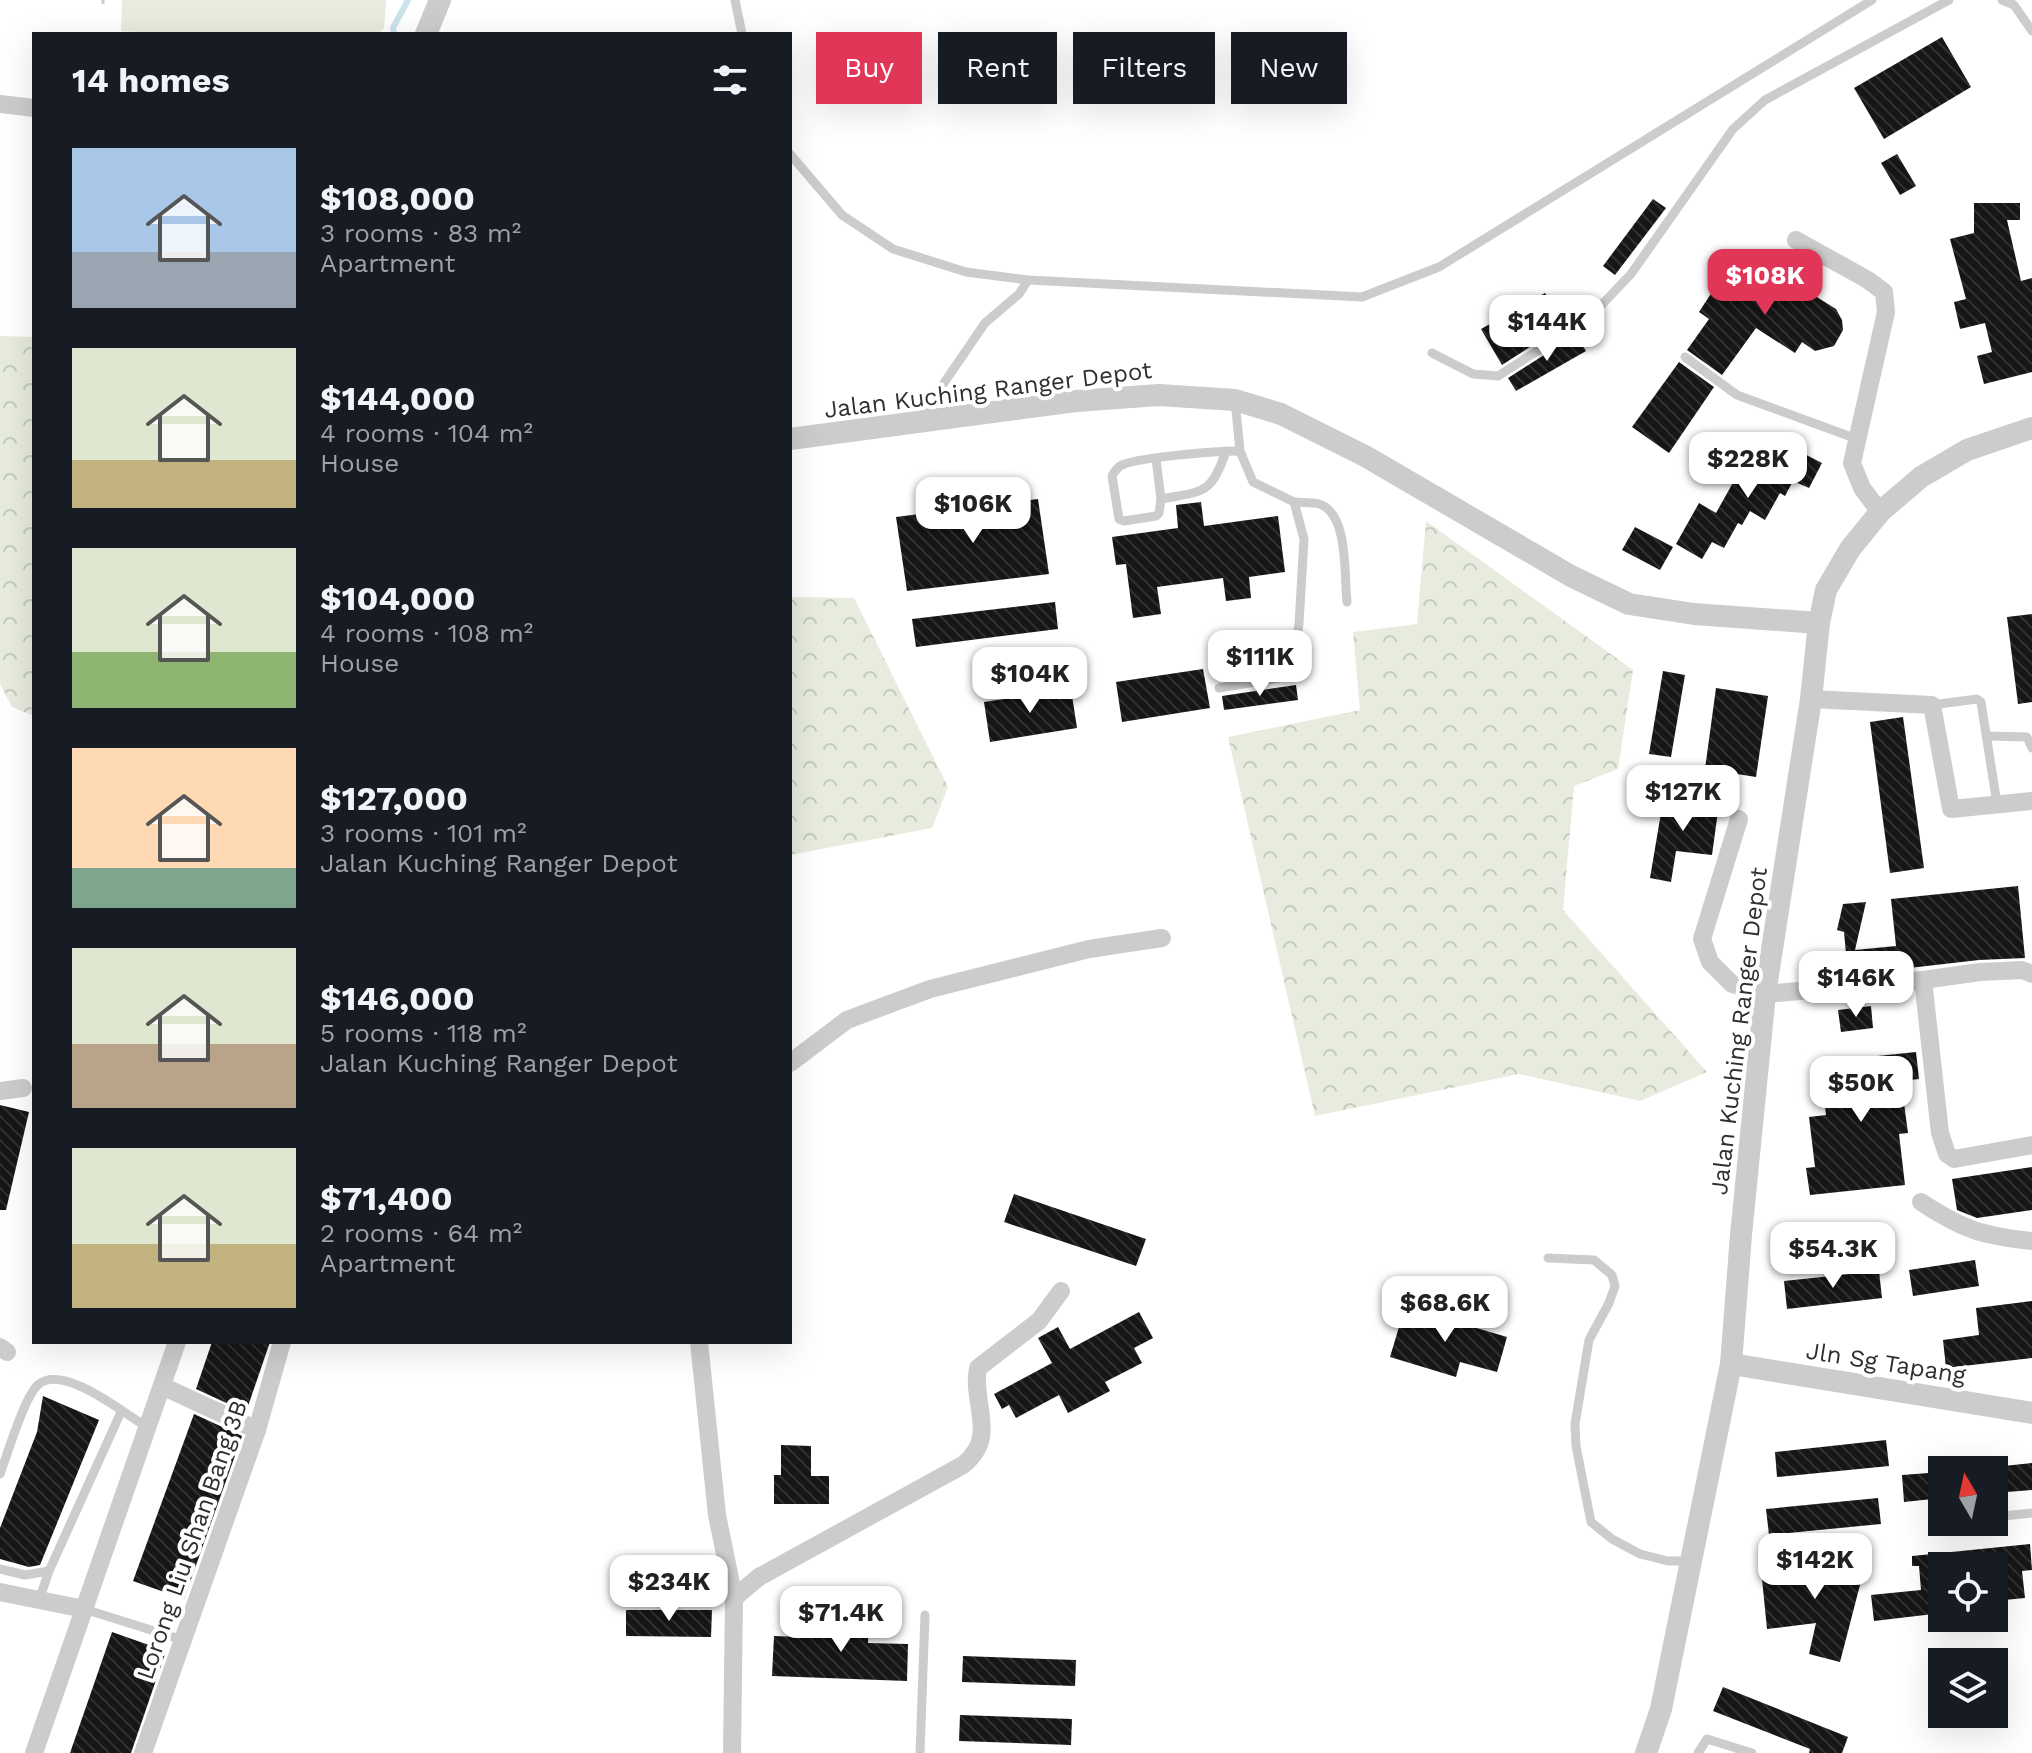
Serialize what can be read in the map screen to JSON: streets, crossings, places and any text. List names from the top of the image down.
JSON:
{
  "streets": {
    "street": ["Jalan Kuching Ranger Depot", "Jln Sg Tapang", "Lorong Liu Shan Bang 3B"]
  },
  "crossings": [
    ["Jalan Kuching Ranger Depot", "Jln Sg Tapang"]
  ],
  "north": "top",
  "page": {
    "chip": [
      "Buy",
      "Rent",
      "Filters",
      "New"
    ],
    "heading": "14 homes",
    "list": [
      {
        "name": "$108,000",
        "note": "3 rooms · 83 m² · Apartment"
      },
      {
        "name": "$144,000",
        "note": "4 rooms · 104 m² · House"
      },
      {
        "name": "$104,000",
        "note": "4 rooms · 108 m² · House"
      },
      {
        "name": "$127,000",
        "note": "3 rooms · 101 m² · Jalan Kuching Ranger Depot"
      },
      {
        "name": "$146,000",
        "note": "5 rooms · 118 m² · Jalan Kuching Ranger Depot"
      },
      {
        "name": "$71,400",
        "note": "2 rooms · 64 m² · Apartment"
      }
    ],
    "price": [
      "$108K",
      "$144K",
      "$228K",
      "$106K",
      "$111K",
      "$104K",
      "$127K",
      "$146K",
      "$50K",
      "$54.3K",
      "$68.6K",
      "$142K",
      "$234K",
      "$71.4K"
    ]
  }
}
